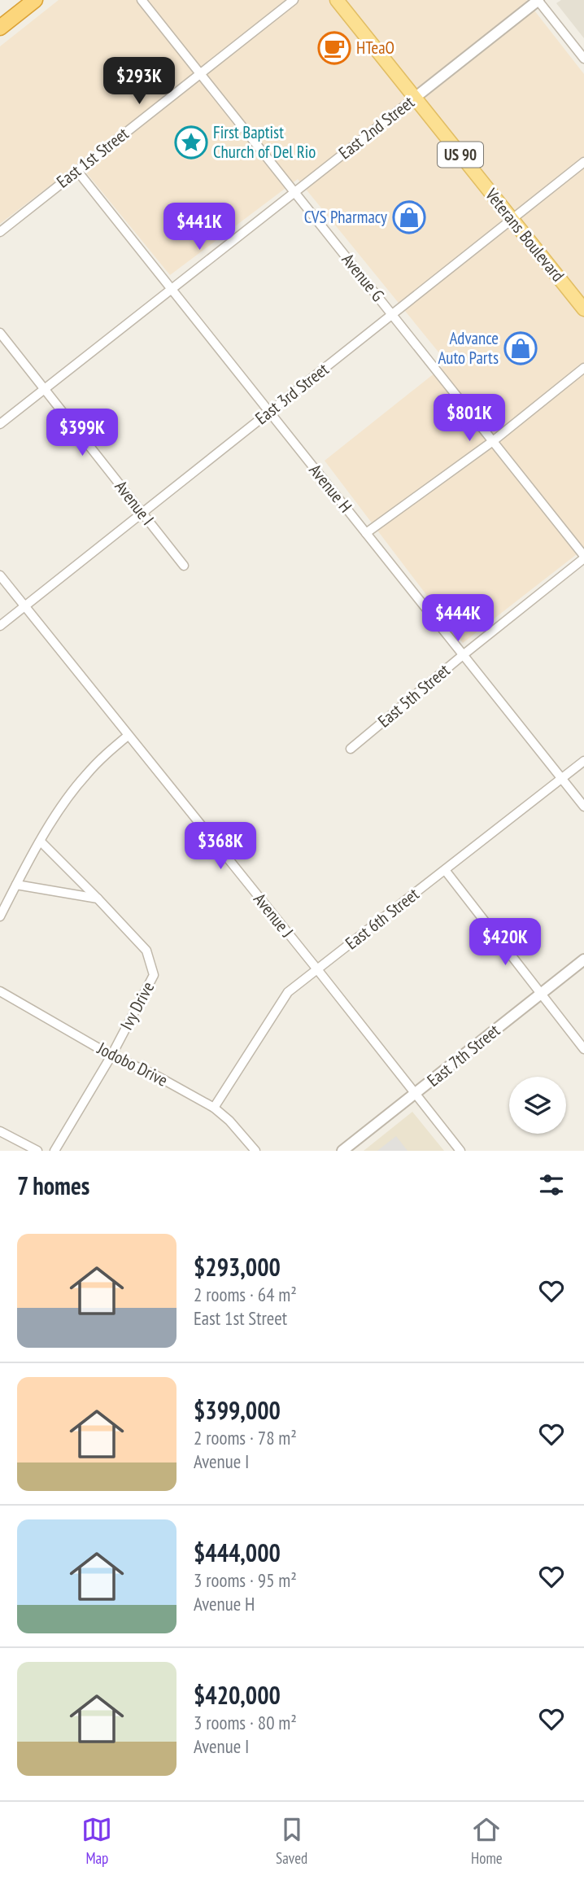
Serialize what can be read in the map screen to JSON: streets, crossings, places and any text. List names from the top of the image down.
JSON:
{
  "streets": {
    "main road": ["US 90", "Veterans Boulevard"],
    "street": [
      "East 2nd Street",
      "East 1st Street",
      "Avenue G",
      "East 3rd Street",
      "Avenue H",
      "Avenue I",
      "East 5th Street",
      "Avenue J",
      "East 6th Street",
      "Ivy Drive",
      "East 7th Street",
      "Jodobo Drive"
    ]
  },
  "crossings": [
    ["East 2nd Street", "Veterans Boulevard"],
    ["East 2nd Street", "Avenue G"],
    ["East 2nd Street", "Avenue H"],
    ["East 2nd Street", "Avenue I"],
    ["East 1st Street", "Avenue G"],
    ["East 1st Street", "Avenue H"],
    ["Veterans Boulevard", "East 3rd Street"],
    ["Avenue G", "East 3rd Street"],
    ["Avenue G", "East 5th Street"],
    ["East 3rd Street", "Avenue H"],
    ["East 3rd Street", "Avenue I"],
    ["East 3rd Street", "Avenue J"],
    ["Avenue H", "East 5th Street"],
    ["Avenue H", "East 6th Street"],
    ["Avenue J", "East 6th Street"],
    ["Avenue J", "East 7th Street"],
    ["East 6th Street", "Jodobo Drive"],
    ["Ivy Drive", "Jodobo Drive"]
  ],
  "places": {
    "cafe": ["HTeaO"],
    "place": ["First Baptist Church of Del Rio"],
    "shop": ["CVS Pharmacy", "Advance Auto Parts"]
  },
  "page": {
    "price": [
      "$293K",
      "$441K",
      "$801K",
      "$399K",
      "$444K",
      "$368K",
      "$420K"
    ],
    "heading": "7 homes",
    "list": [
      {
        "name": "$293,000",
        "note": "2 rooms · 64 m² · East 1st Street"
      },
      {
        "name": "$399,000",
        "note": "2 rooms · 78 m² · Avenue I"
      },
      {
        "name": "$444,000",
        "note": "3 rooms · 95 m² · Avenue H"
      },
      {
        "name": "$420,000",
        "note": "3 rooms · 80 m² · Avenue I"
      }
    ],
    "tabs": ["Map", "Saved", "Home"]
  }
}
